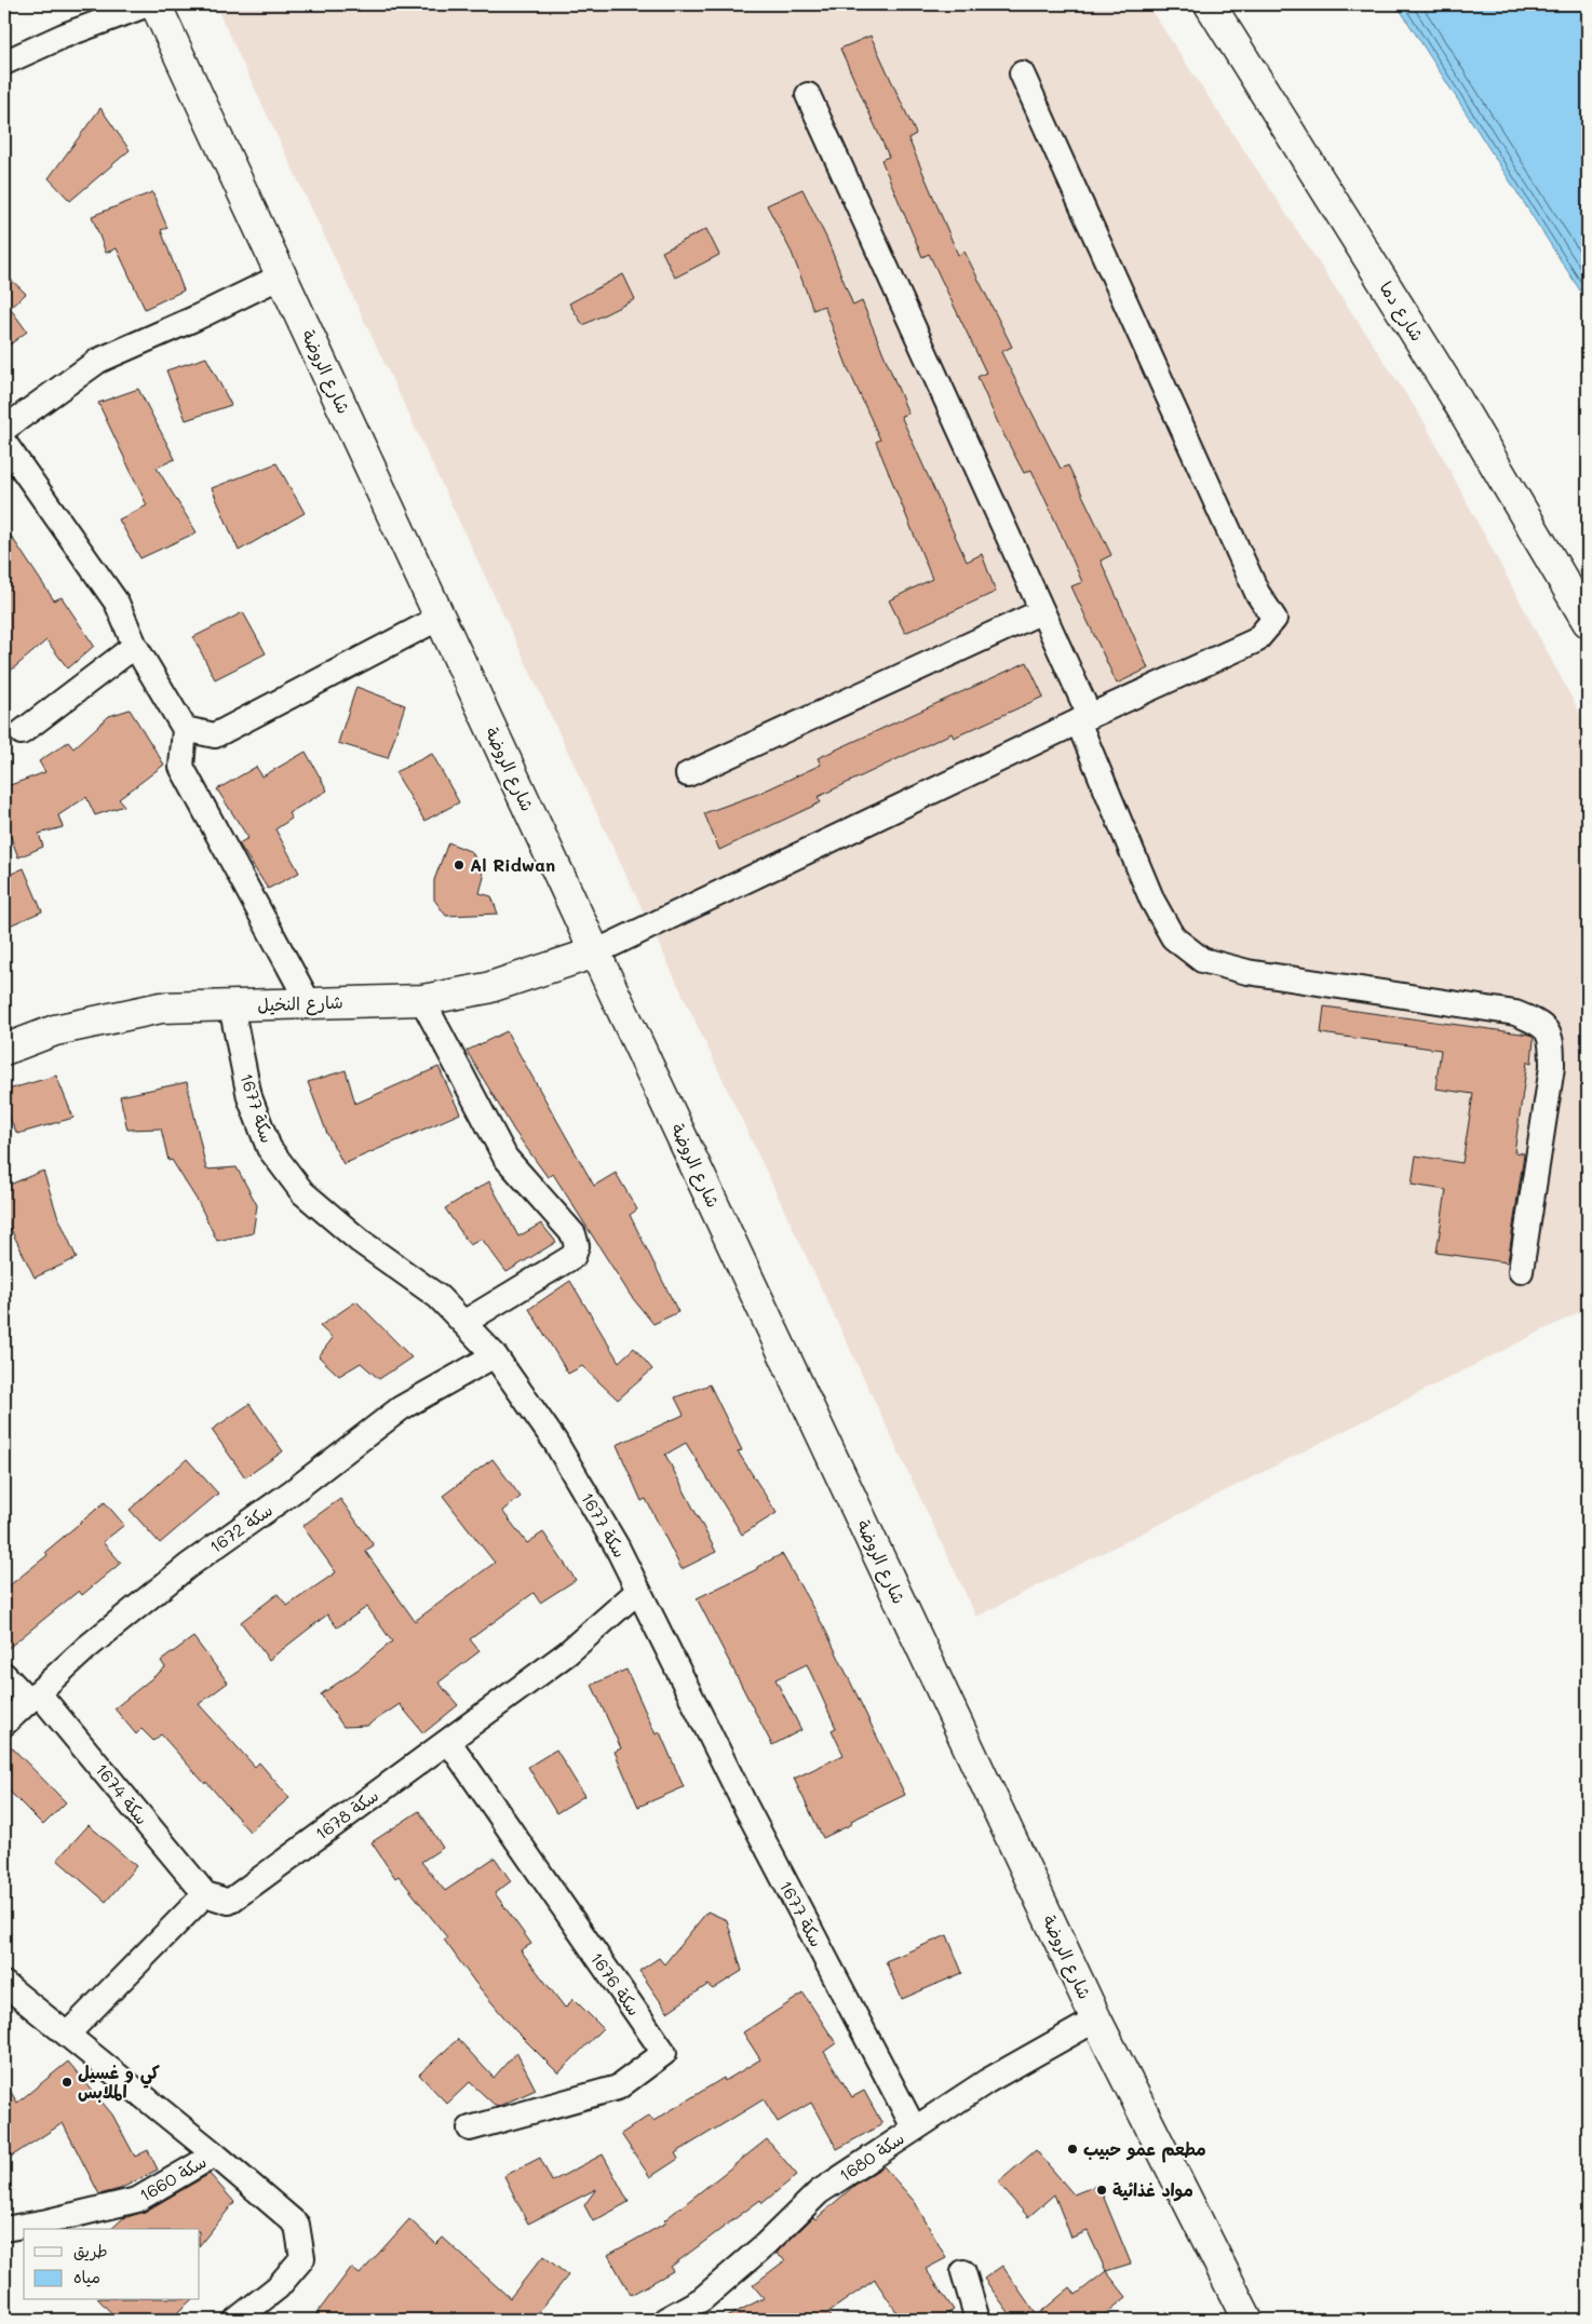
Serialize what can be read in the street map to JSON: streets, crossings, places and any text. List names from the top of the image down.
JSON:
{
  "streets": {
    "main road": ["شارع دما", "شارع الروضة", "شارع النخيل"],
    "street": [
      "سكة 1677",
      "سكة 1672",
      "سكة 1674",
      "سكة 1678",
      "سكة 1676",
      "سكة 1680",
      "سكة 1660"
    ]
  },
  "crossings": [
    ["شارع الروضة", "شارع النخيل"],
    ["شارع الروضة", "سكة 1680"],
    ["شارع النخيل", "سكة 1677"],
    ["سكة 1677", "سكة 1672"],
    ["سكة 1677", "سكة 1678"],
    ["سكة 1677", "سكة 1680"],
    ["سكة 1672", "سكة 1674"],
    ["سكة 1674", "سكة 1678"],
    ["سكة 1678", "سكة 1676"]
  ],
  "places": [
    "Al Ridwan",
    "كي و غسيل الملابس",
    "مطعم عمو حبيب",
    "مواد غذائية"
  ],
  "legend": ["طريق", "مياه"]
}
